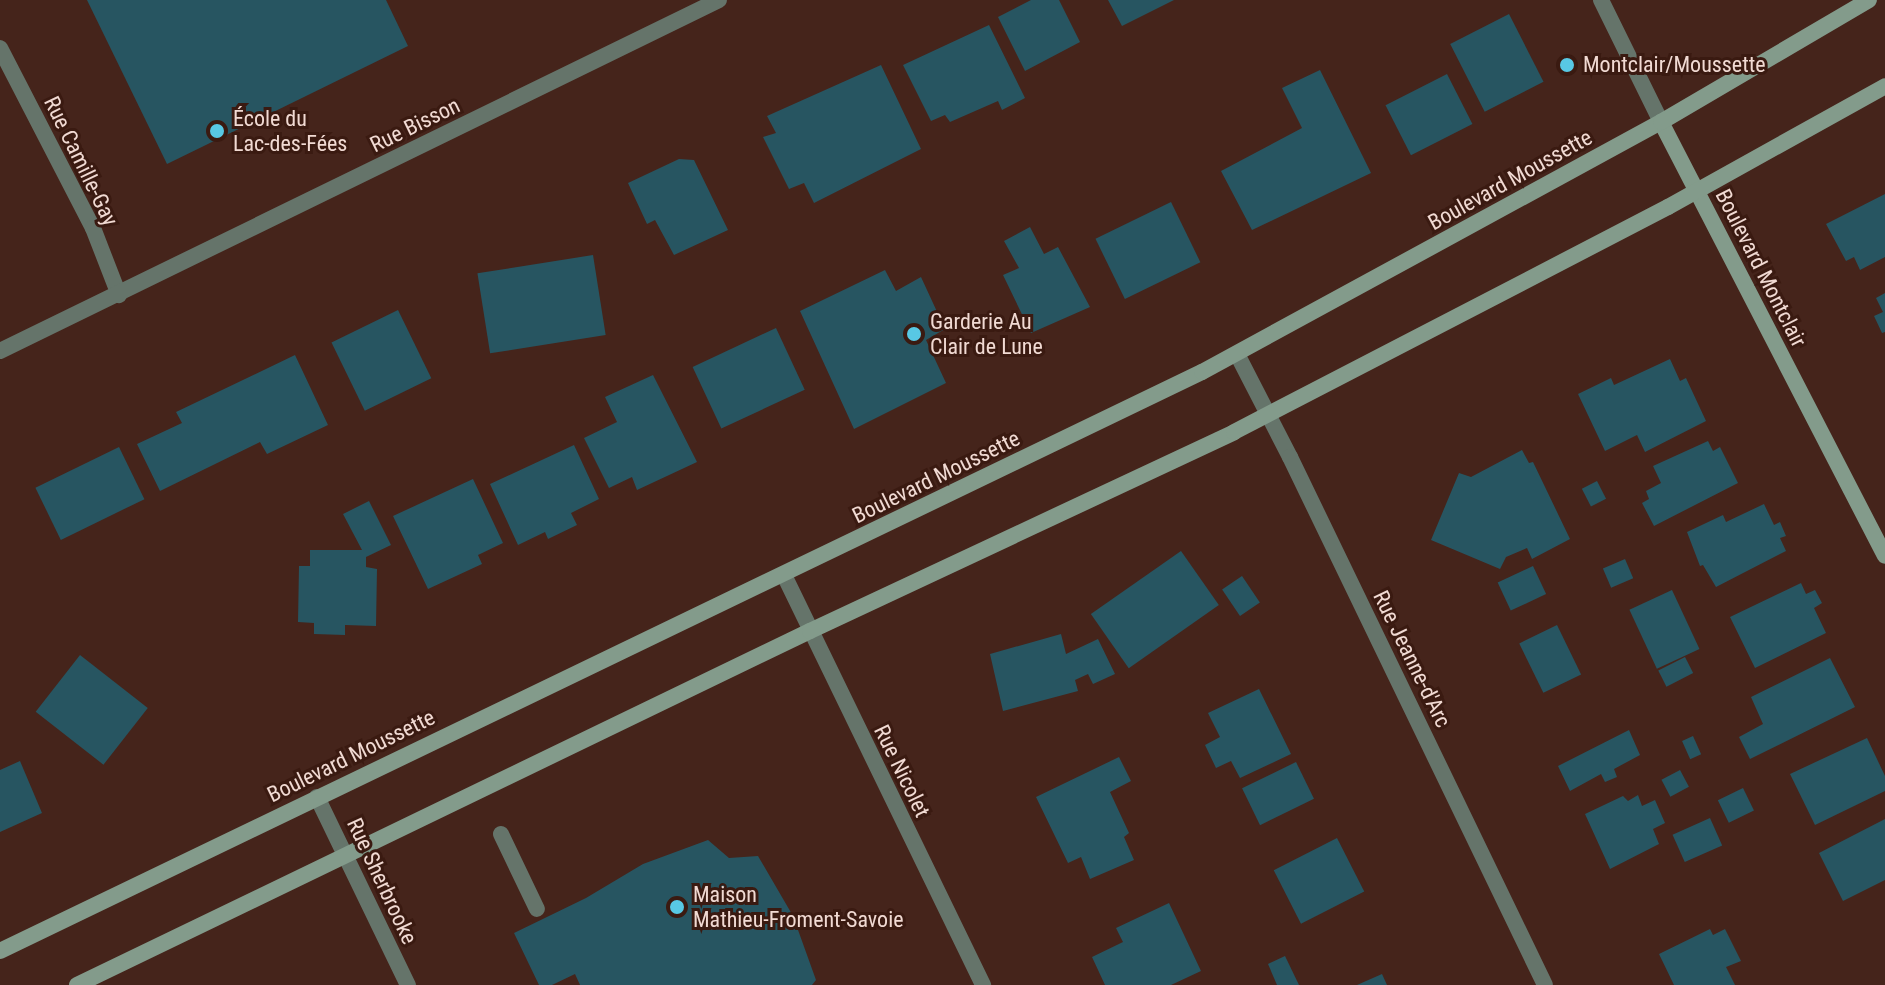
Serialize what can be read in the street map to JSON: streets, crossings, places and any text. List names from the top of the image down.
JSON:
{
  "streets": {
    "street": [
      "Rue Bisson",
      "Rue Camille-Gay",
      "Boulevard Moussette",
      "Boulevard Montclair",
      "Rue Jeanne-d'Arc",
      "Rue Nicolet",
      "Rue Sherbrooke"
    ]
  },
  "crossings": [
    ["Rue Bisson", "Rue Camille-Gay"],
    ["Boulevard Moussette", "Boulevard Montclair"],
    ["Boulevard Moussette", "Rue Jeanne-d'Arc"],
    ["Boulevard Moussette", "Rue Nicolet"],
    ["Boulevard Moussette", "Rue Sherbrooke"]
  ],
  "places": [
    "Montclair/Moussette",
    "École du Lac-des-Fées",
    "Garderie Au Clair de Lune",
    "Maison Mathieu-Froment-Savoie"
  ]
}
